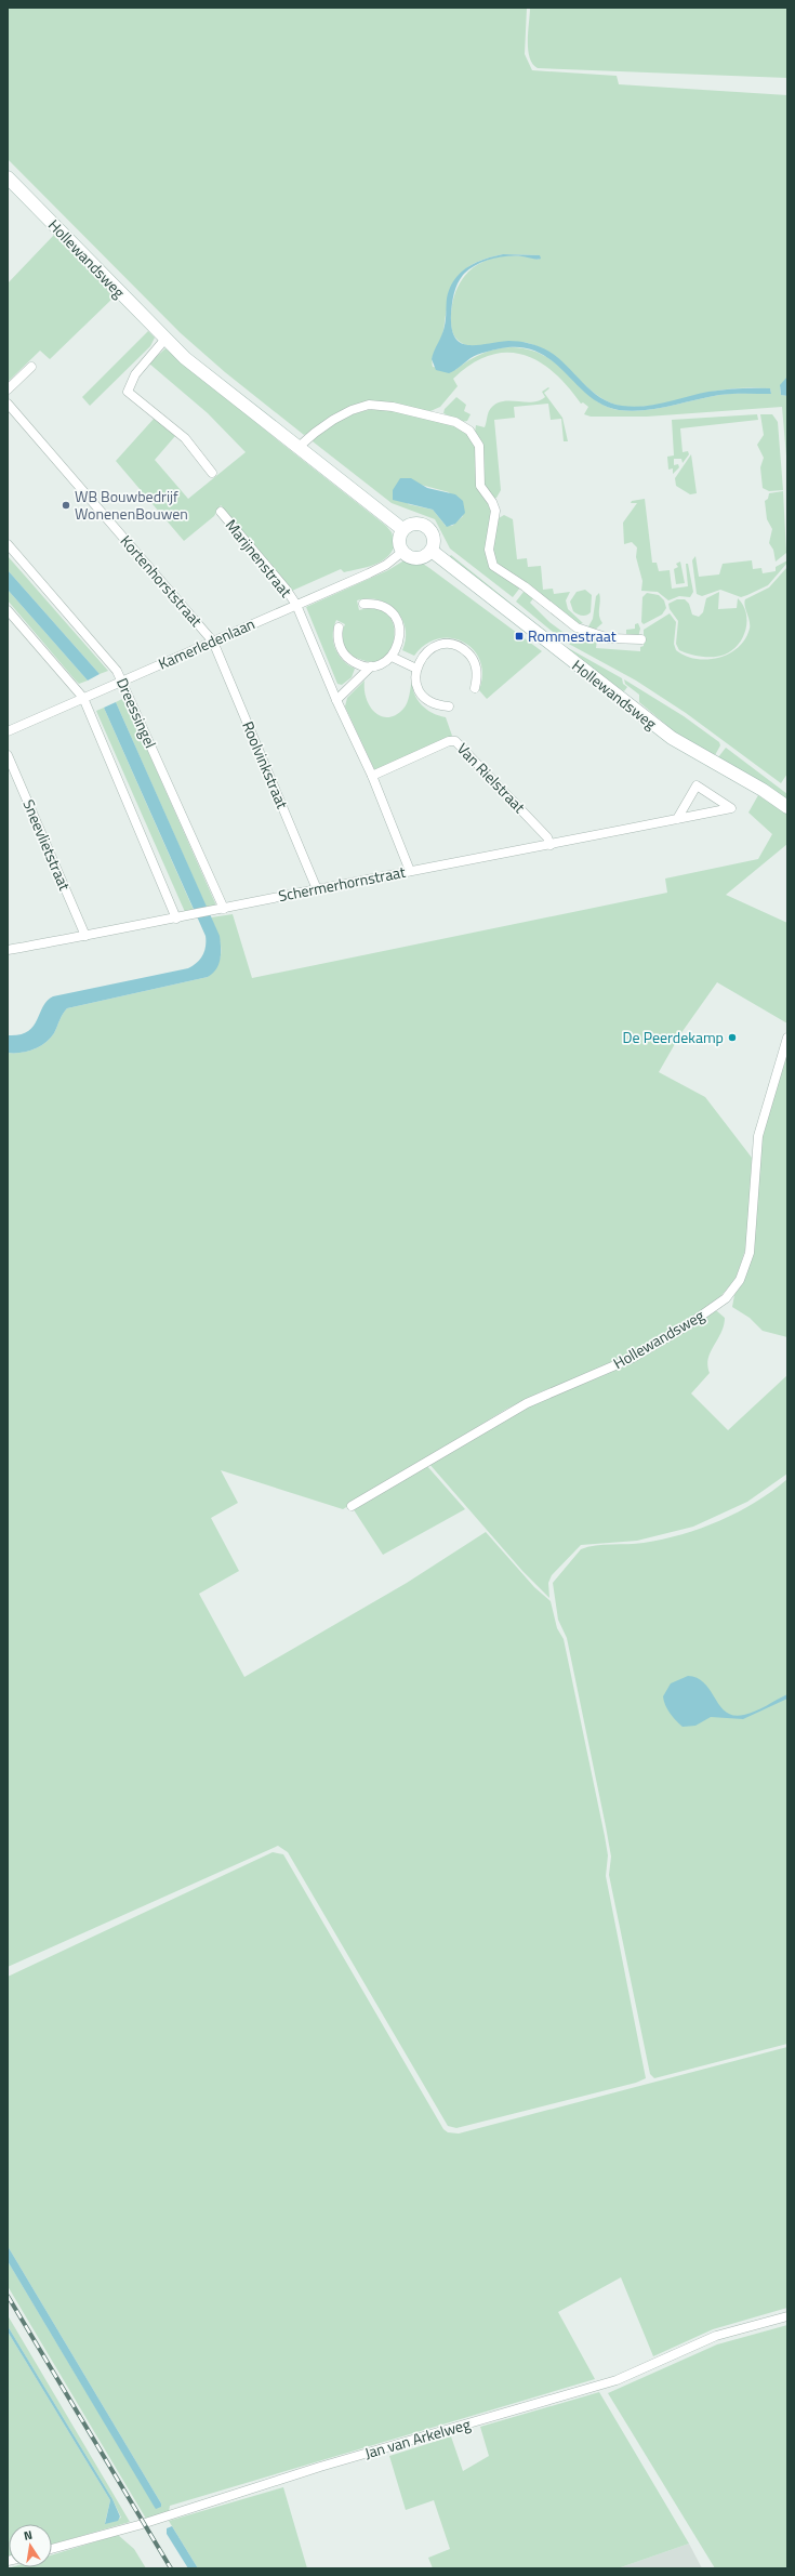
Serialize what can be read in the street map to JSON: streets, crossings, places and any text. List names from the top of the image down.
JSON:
{
  "streets": {
    "main road": ["Hollewandsweg"],
    "street": [
      "Marijnenstraat",
      "Kortenhorststraat",
      "Kamerledenlaan",
      "Dreessingel",
      "Roolvinkstraat",
      "Van Rielstraat",
      "Sneevlietstraat",
      "Schermerhornstraat",
      "Jan van Arkelweg"
    ]
  },
  "crossings": [
    ["Hollewandsweg", "Kamerledenlaan"],
    ["Marijnenstraat", "Kamerledenlaan"],
    ["Kortenhorststraat", "Kamerledenlaan"],
    ["Kortenhorststraat", "Roolvinkstraat"],
    ["Kamerledenlaan", "Dreessingel"],
    ["Kamerledenlaan", "Roolvinkstraat"],
    ["Dreessingel", "Schermerhornstraat"],
    ["Roolvinkstraat", "Schermerhornstraat"],
    ["Van Rielstraat", "Schermerhornstraat"],
    ["Sneevlietstraat", "Schermerhornstraat"]
  ],
  "places": {
    "other": ["WB Bouwbedrijf WonenenBouwen", "De Peerdekamp"],
    "transit": ["Rommestraat"]
  },
  "north": "top"
}
